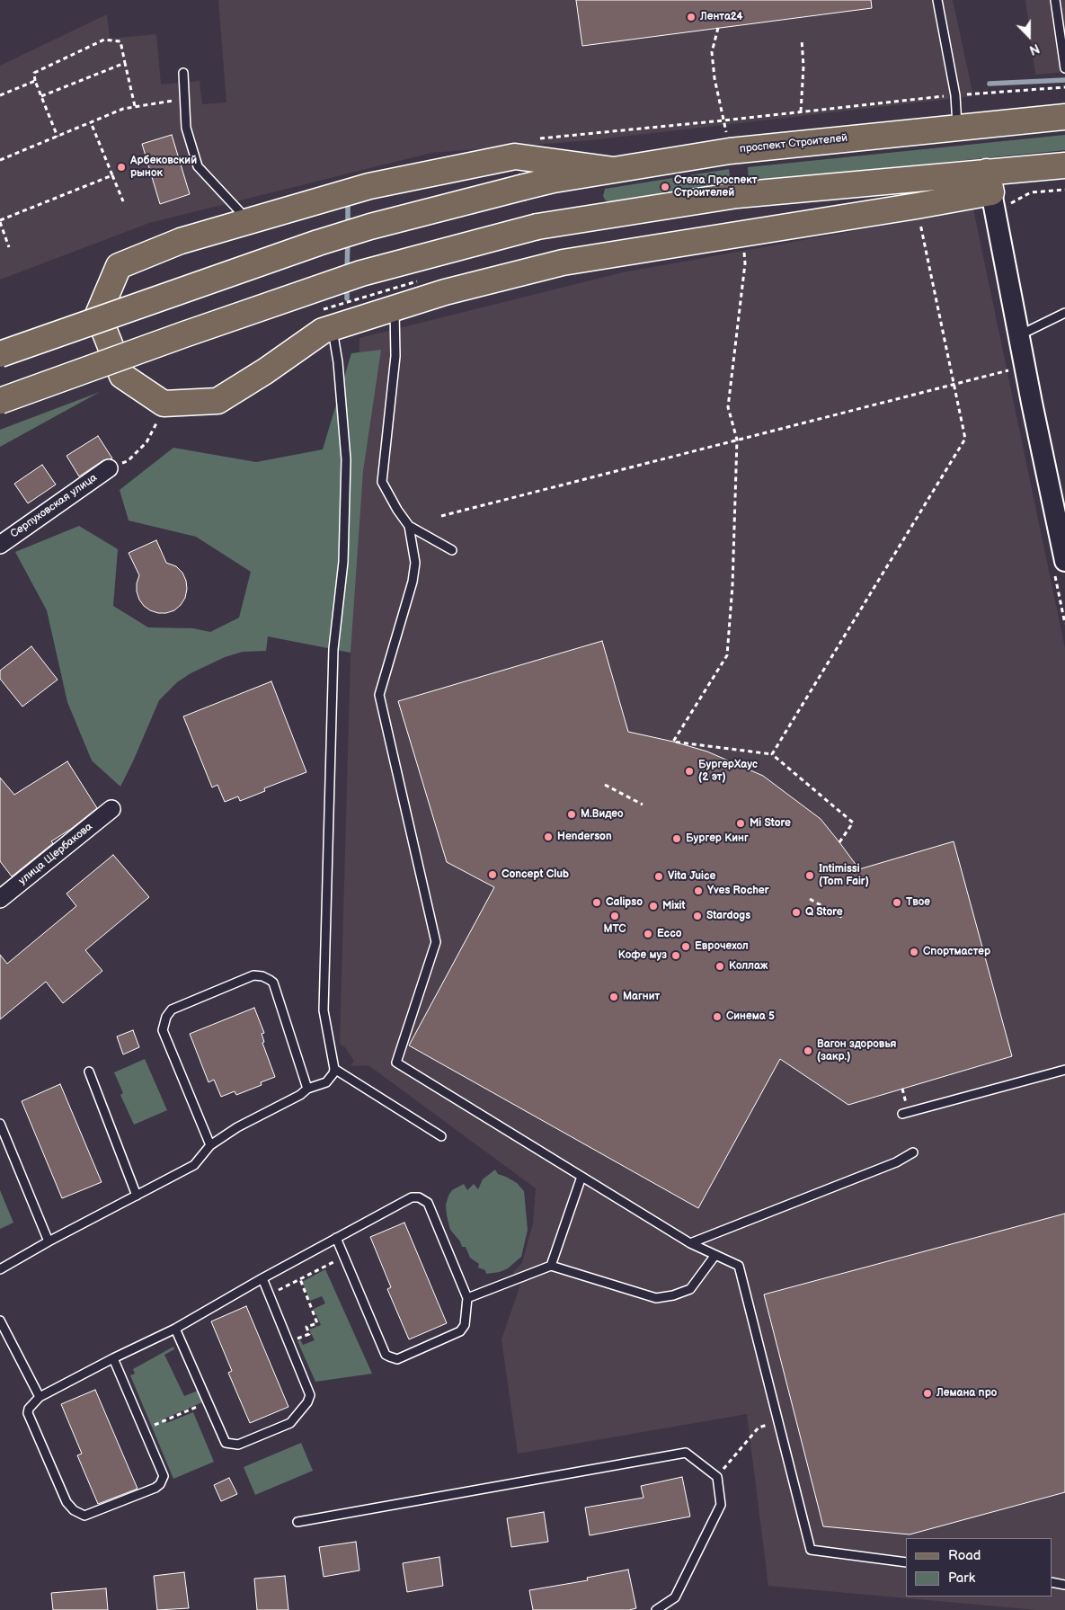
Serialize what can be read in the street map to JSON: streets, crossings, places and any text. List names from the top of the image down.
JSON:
{
  "streets": {
    "main road": ["проспект Строителей"],
    "street": ["Серпуховская улица", "улица Щербакова"]
  },
  "places": [
    "Лента24",
    "Арбековский рынок",
    "Стела Проспект Строителей",
    "БургерХаус (2 эт)",
    "М.Видео",
    "Mi Store",
    "Henderson",
    "Бургер Кинг",
    "Concept Club",
    "Intimissi (Tom Fair)",
    "Vita Juice",
    "Yves Rocher",
    "Calipso",
    "Твое",
    "Mixit",
    "Q Store",
    "МТС",
    "Stardogs",
    "Ecco",
    "Еврочехол",
    "Спортмастер",
    "Кофе муз",
    "Коллаж",
    "Магнит",
    "Синема 5",
    "Вагон здоровья (закр.)",
    "Лемана про"
  ],
  "legend": ["Road", "Park"],
  "north": "bottom"
}
